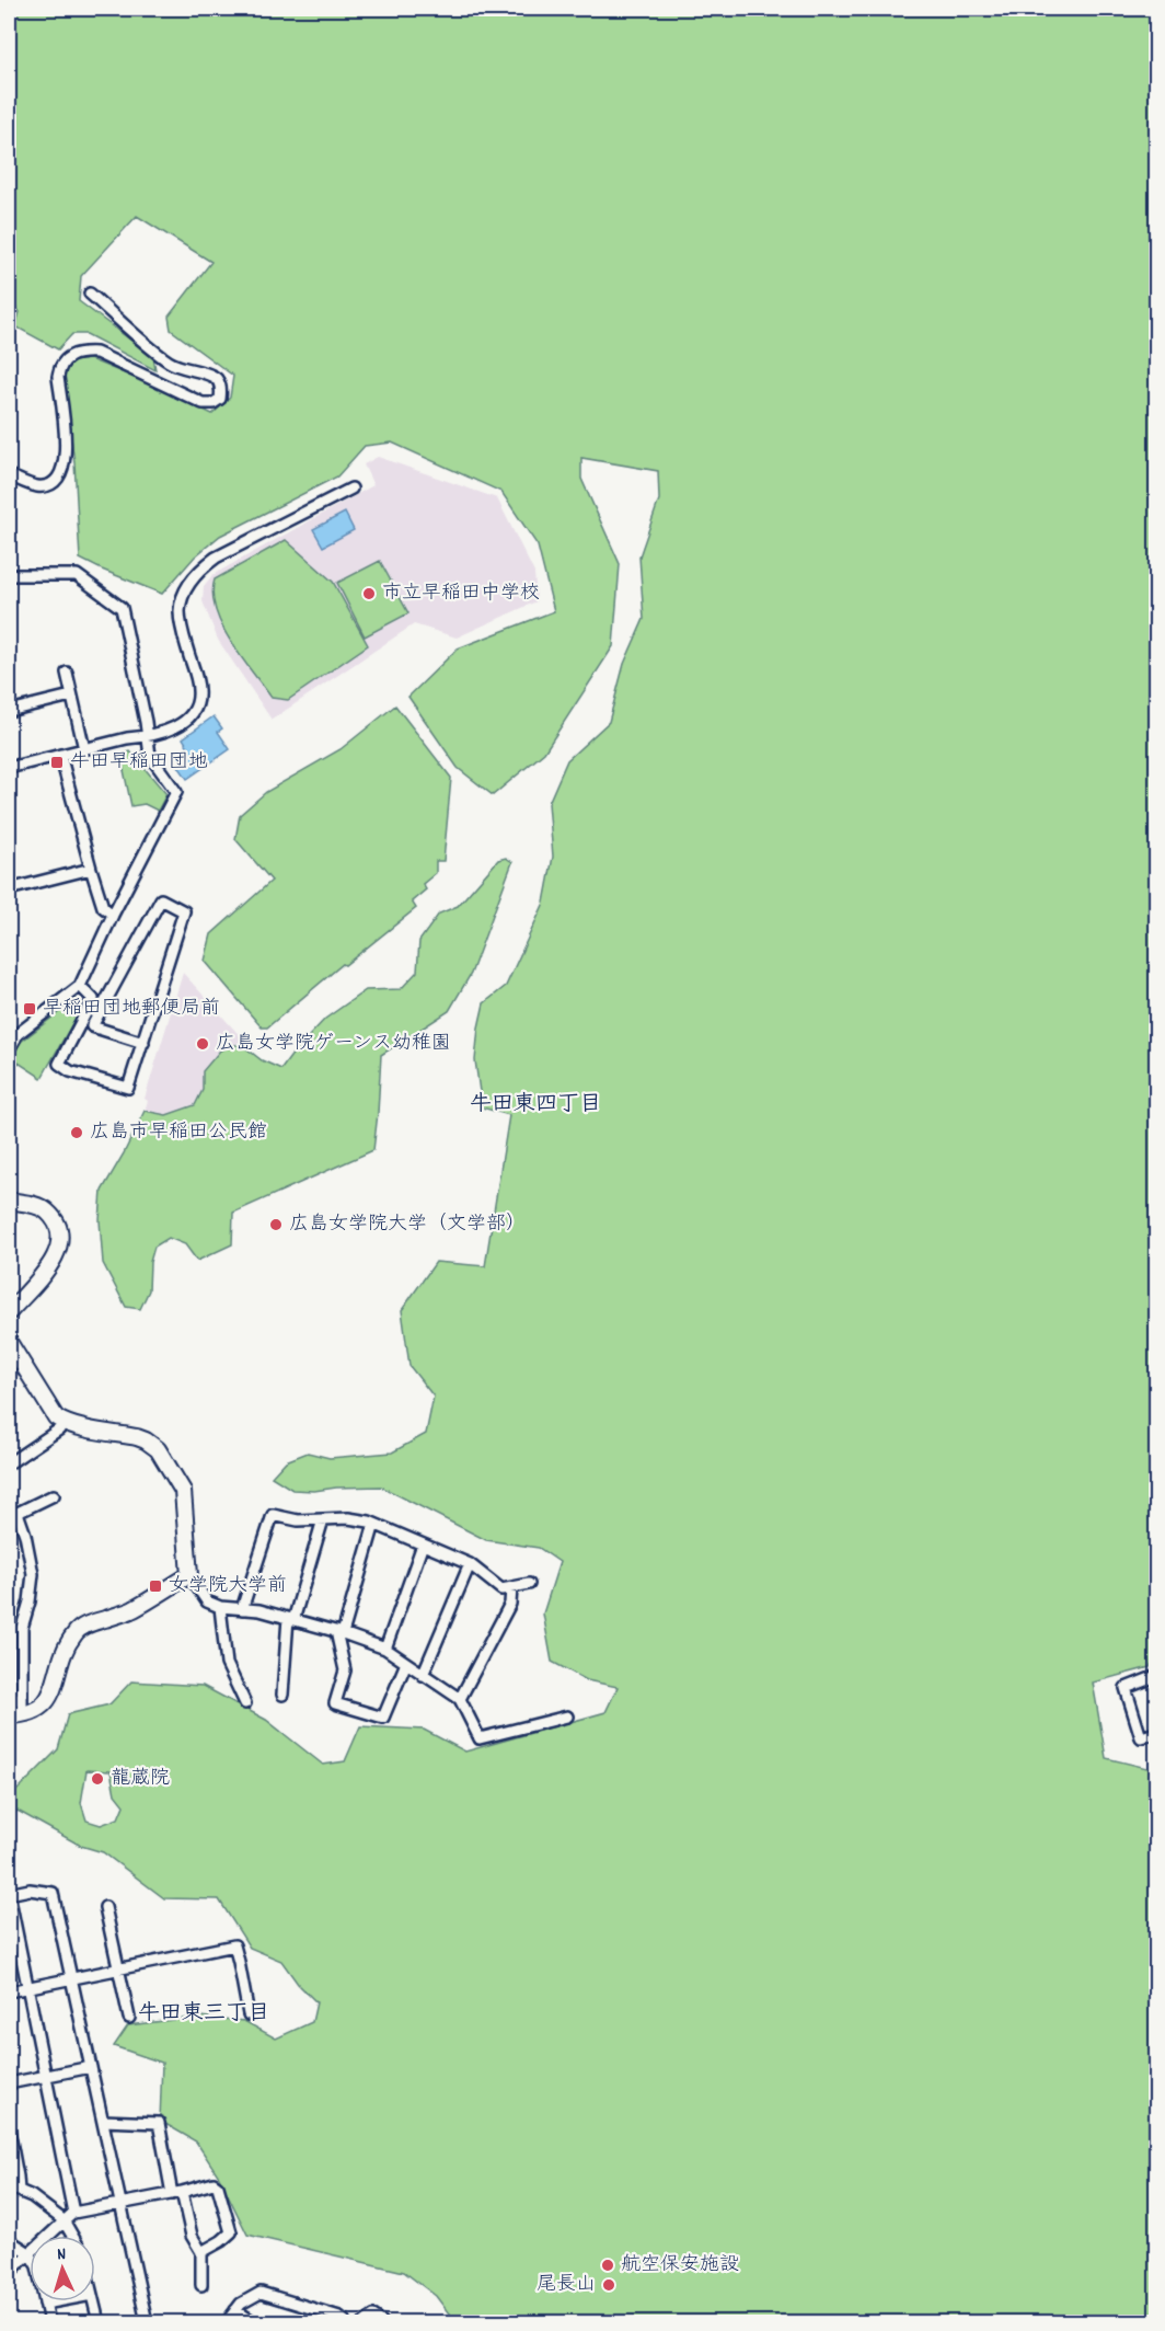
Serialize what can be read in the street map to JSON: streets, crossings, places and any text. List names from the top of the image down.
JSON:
{
  "districts": ["牛田東四丁目", "牛田東三丁目"],
  "places": {
    "other": [
      "市立早稲田中学校",
      "広島女学院ゲーンス幼稚園",
      "広島市早稲田公民館",
      "広島女学院大学（文学部）",
      "龍蔵院",
      "航空保安施設",
      "尾長山"
    ],
    "transit": ["牛田早稲田団地", "早稲田団地郵便局前", "女学院大学前"]
  },
  "north": "top"
}
